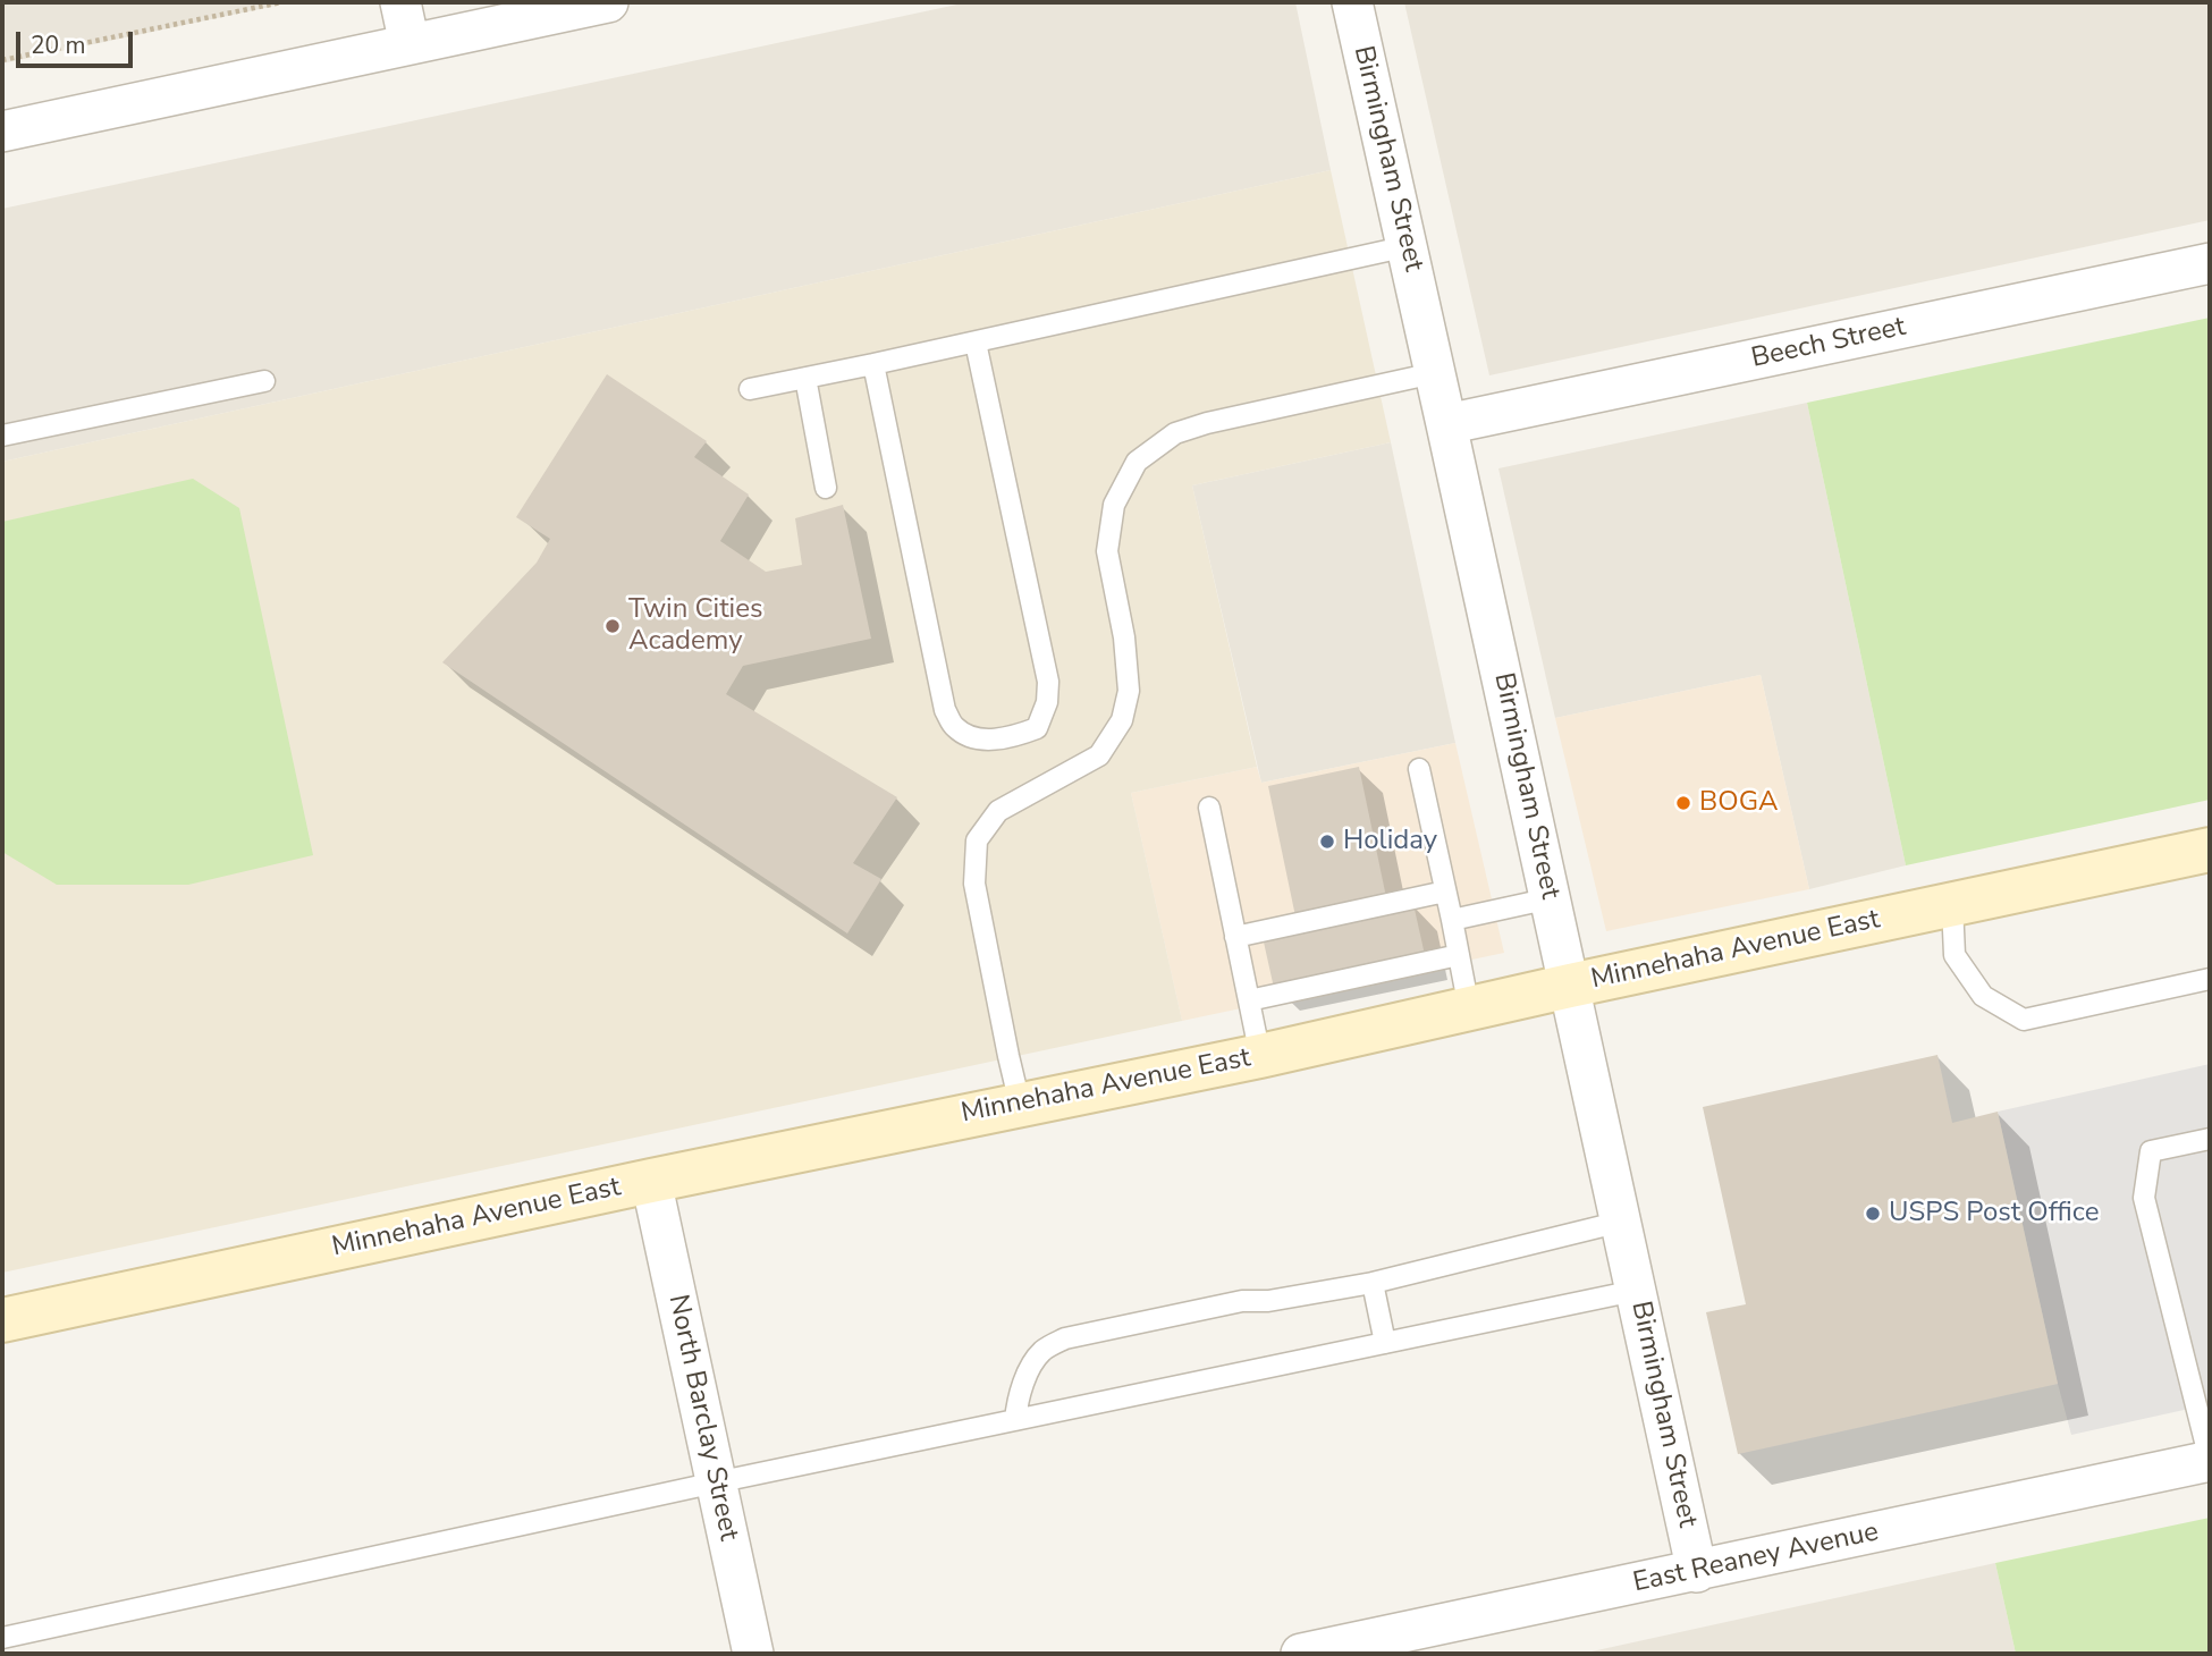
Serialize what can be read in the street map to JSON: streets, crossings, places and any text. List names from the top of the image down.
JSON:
{
  "streets": {
    "main road": ["Minnehaha Avenue East"],
    "street": [
      "Birmingham Street",
      "Beech Street",
      "North Barclay Street",
      "East Reaney Avenue"
    ]
  },
  "crossings": [
    ["Birmingham Street", "Beech Street"],
    ["Birmingham Street", "Minnehaha Avenue East"],
    ["Birmingham Street", "East Reaney Avenue"],
    ["Minnehaha Avenue East", "North Barclay Street"]
  ],
  "places": [
    "Twin Cities Academy",
    "BOGA",
    "Holiday",
    "USPS Post Office"
  ],
  "scale_bar": "20 m"
}
